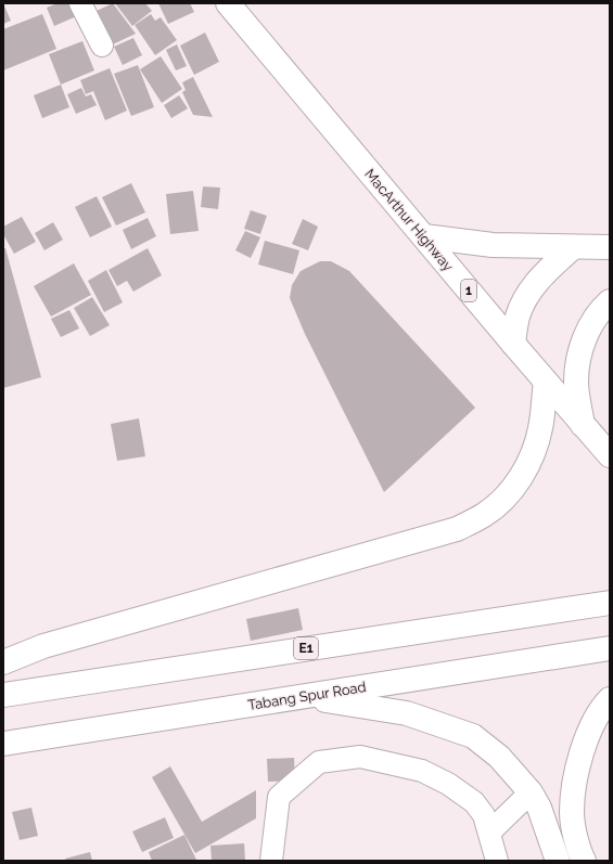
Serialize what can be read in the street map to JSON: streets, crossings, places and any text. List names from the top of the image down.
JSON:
{
  "streets": {
    "highway": [
      "MacArthur Highway",
      "1",
      "E1",
      "Tabang Spur Road"
    ]
  }
}
